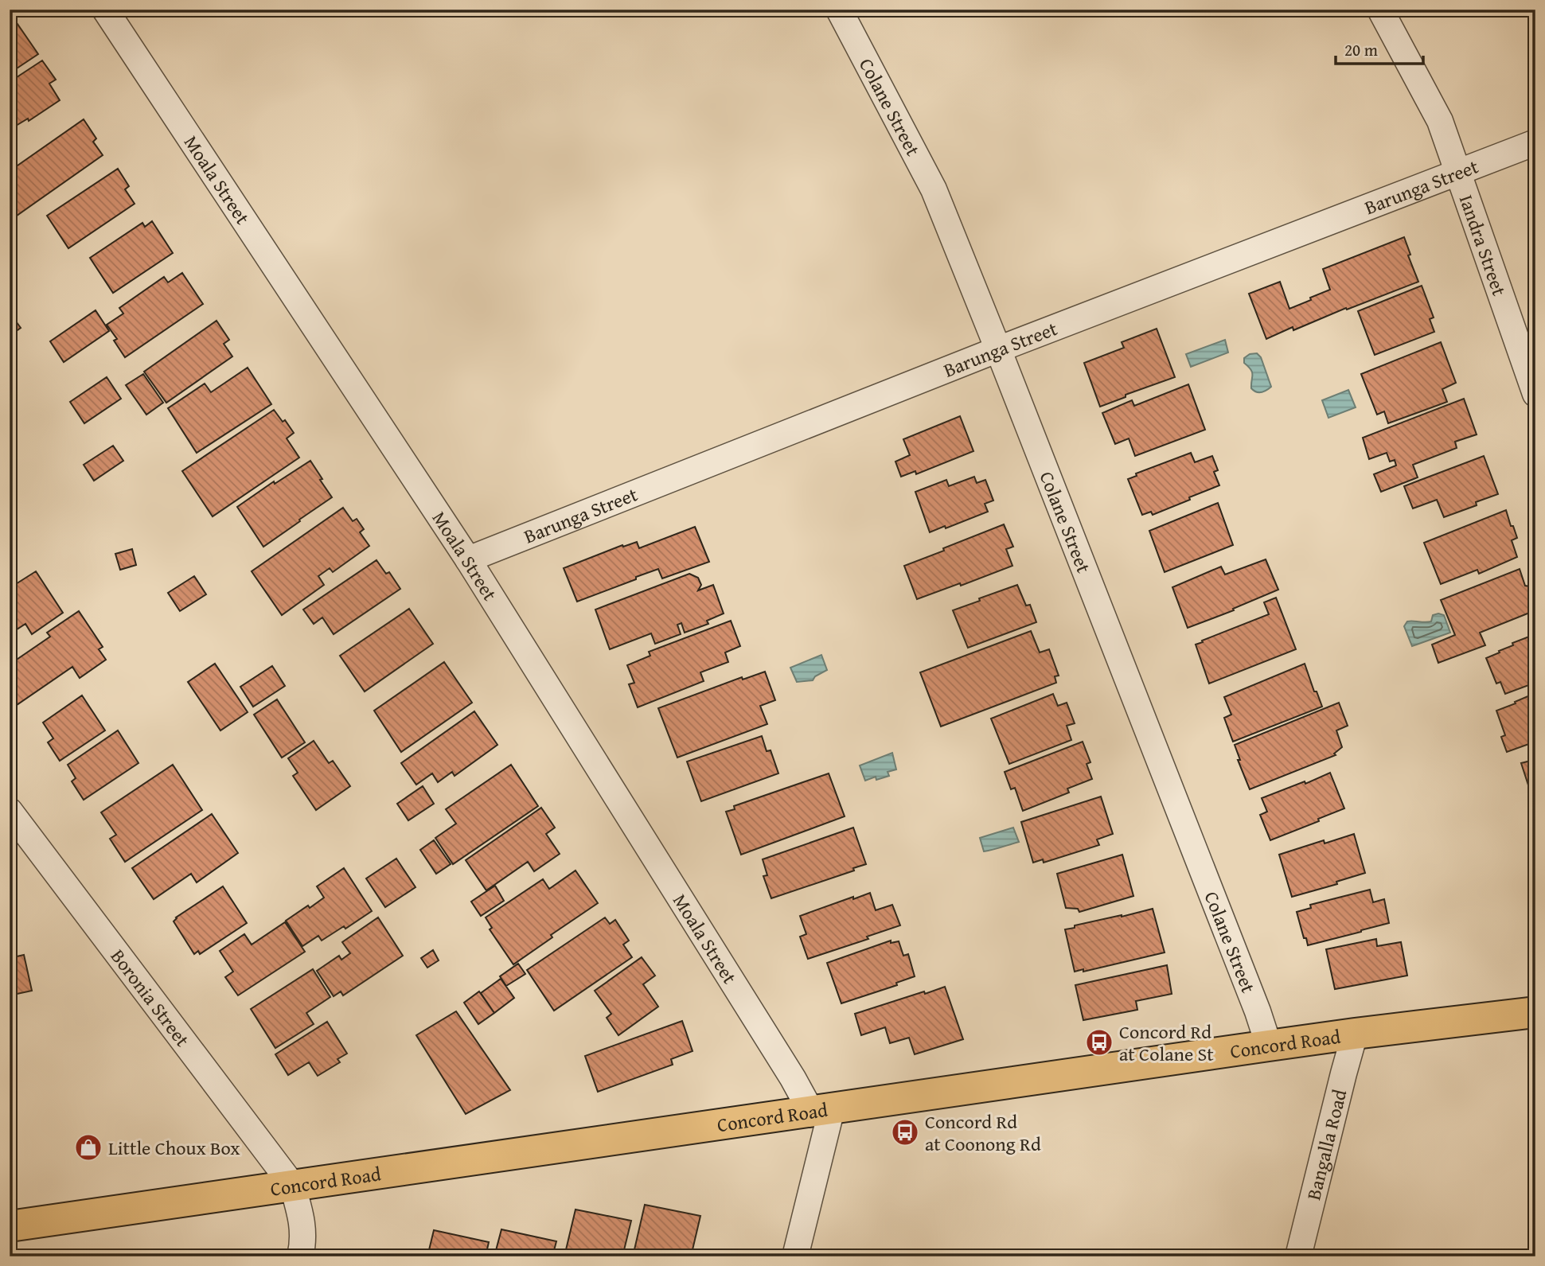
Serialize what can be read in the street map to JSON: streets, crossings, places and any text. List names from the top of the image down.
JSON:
{
  "streets": {
    "main road": ["Concord Road"],
    "street": [
      "Colane Street",
      "Moala Street",
      "Barunga Street",
      "Iandra Street",
      "Boronia Street",
      "Bangalla Road"
    ]
  },
  "crossings": [
    ["Colane Street", "Barunga Street"],
    ["Colane Street", "Concord Road"],
    ["Moala Street", "Barunga Street"],
    ["Moala Street", "Concord Road"],
    ["Barunga Street", "Iandra Street"],
    ["Boronia Street", "Concord Road"],
    ["Concord Road", "Bangalla Road"]
  ],
  "places": {
    "bus stop": ["Concord Rd at Colane St", "Concord Rd at Coonong Rd"],
    "shop": ["Little Choux Box"]
  },
  "scale_bar": "20 m"
}
